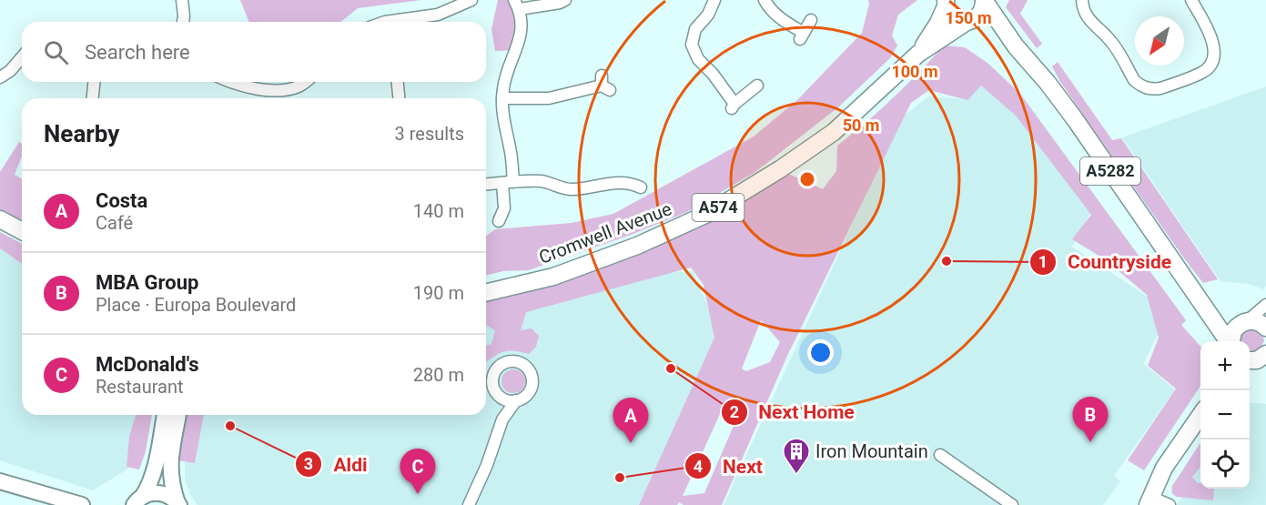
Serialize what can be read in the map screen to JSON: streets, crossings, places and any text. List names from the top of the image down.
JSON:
{
  "streets": {
    "main road": ["A5282", "A574", "Cromwell Avenue"]
  },
  "crossings": [
    ["A5282", "A574"],
    ["A5282", "Cromwell Avenue"],
    ["A574", "Cromwell Avenue"]
  ],
  "places": {
    "other": [
      "Countryside",
      "Next Home",
      "Aldi",
      "Next"
    ],
    "building": ["Iron Mountain"]
  },
  "north": "bottom left",
  "page": {
    "search": "Search here",
    "heading": ["Nearby", "3 results"],
    "list": [
      {
        "mark": "A",
        "name": "Costa",
        "note": "Café",
        "value": "140 m"
      },
      {
        "mark": "B",
        "name": "MBA Group",
        "note": "Place · Europa Boulevard",
        "value": "190 m"
      },
      {
        "mark": "C",
        "name": "McDonald's",
        "note": "Restaurant",
        "value": "280 m"
      }
    ],
    "map_buttons": ["+", "−"],
    "pins": ["B", "A", "C"]
  },
  "rings": ["150 m", "100 m", "50 m"]
}
